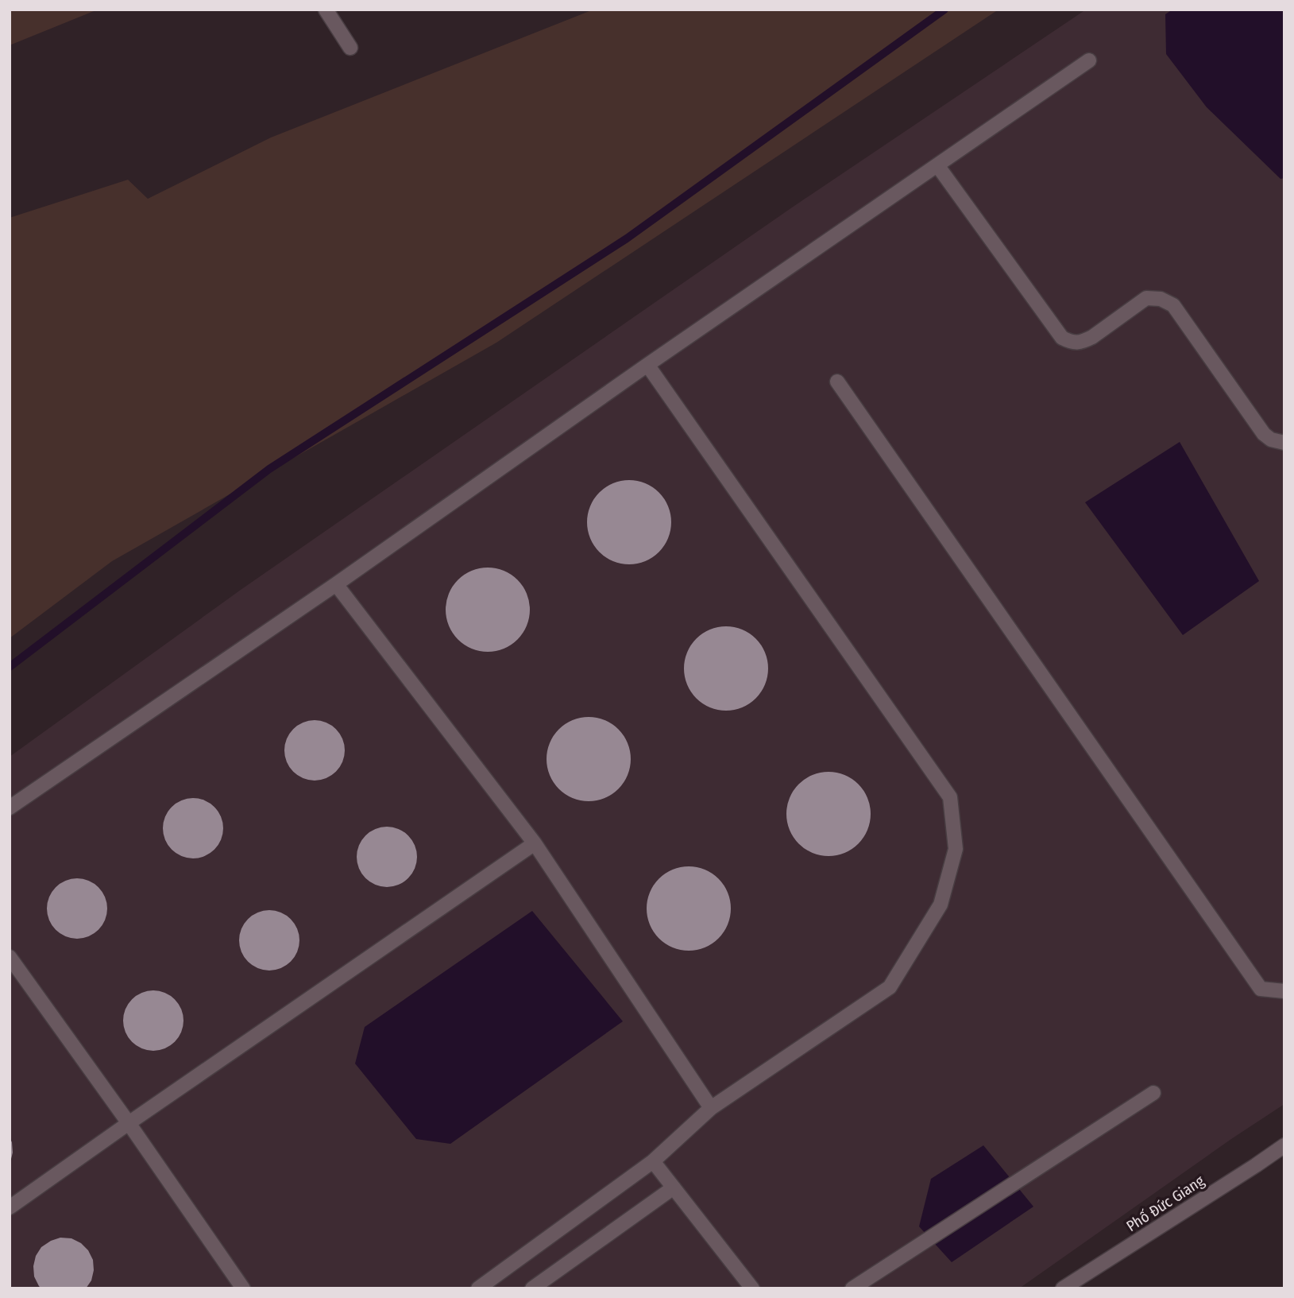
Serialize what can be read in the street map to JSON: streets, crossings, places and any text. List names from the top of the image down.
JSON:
{
  "streets": {
    "street": ["Phố Đức Giang"]
  }
}
